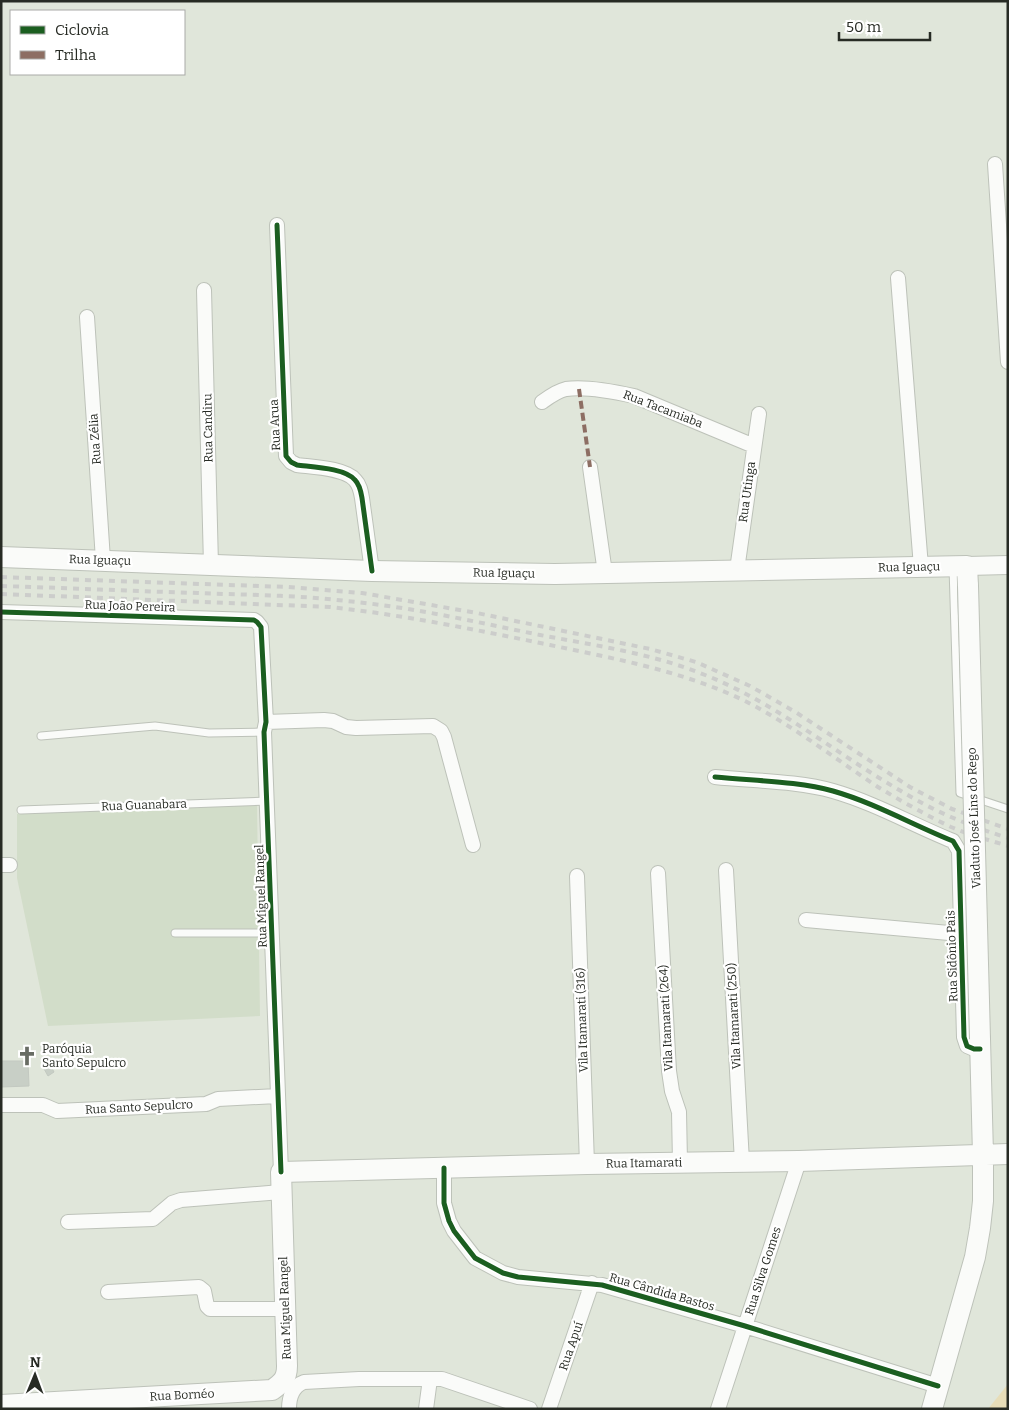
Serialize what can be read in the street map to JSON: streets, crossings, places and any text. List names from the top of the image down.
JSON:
{
  "streets": {
    "main road": [
      "Rua Iguaçu",
      "Viaduto José Lins do Rego",
      "Rua Miguel Rangel",
      "Rua Itamarati",
      "Rua Bornéo"
    ],
    "street": [
      "Rua Tacamiaba",
      "Rua Arua",
      "Rua Candiru",
      "Rua Zélia",
      "Rua Utinga",
      "Rua João Pereira",
      "Rua Sidônio Pais",
      "Vila Itamarati (250)",
      "Vila Itamarati (264)",
      "Vila Itamarati (316)",
      "Rua Santo Sepulcro",
      "Rua Silva Gomes",
      "Rua Cândida Bastos",
      "Rua Apuí"
    ],
    "lane": ["Rua Guanabara"]
  },
  "crossings": [
    ["Rua Tacamiaba", "Rua Utinga"],
    ["Rua Arua", "Rua Iguaçu"],
    ["Rua Candiru", "Rua Iguaçu"],
    ["Rua Zélia", "Rua Iguaçu"],
    ["Rua Utinga", "Rua Iguaçu"],
    ["Rua Iguaçu", "Viaduto José Lins do Rego"],
    ["Rua João Pereira", "Rua Miguel Rangel"],
    ["Rua Guanabara", "Rua Miguel Rangel"],
    ["Viaduto José Lins do Rego", "Rua Sidônio Pais"],
    ["Viaduto José Lins do Rego", "Rua Itamarati"],
    ["Rua Miguel Rangel", "Rua Santo Sepulcro"],
    ["Rua Miguel Rangel", "Rua Itamarati"],
    ["Rua Miguel Rangel", "Rua Bornéo"],
    ["Vila Itamarati (250)", "Rua Itamarati"],
    ["Vila Itamarati (264)", "Rua Itamarati"],
    ["Vila Itamarati (316)", "Rua Itamarati"],
    ["Rua Itamarati", "Rua Silva Gomes"],
    ["Rua Itamarati", "Rua Cândida Bastos"],
    ["Rua Silva Gomes", "Rua Cândida Bastos"],
    ["Rua Cândida Bastos", "Rua Apuí"]
  ],
  "places": {
    "church": ["Paróquia Santo Sepulcro"]
  },
  "legend": ["Ciclovia", "Trilha"],
  "scale_bar": "50 m",
  "north": "top"
}
